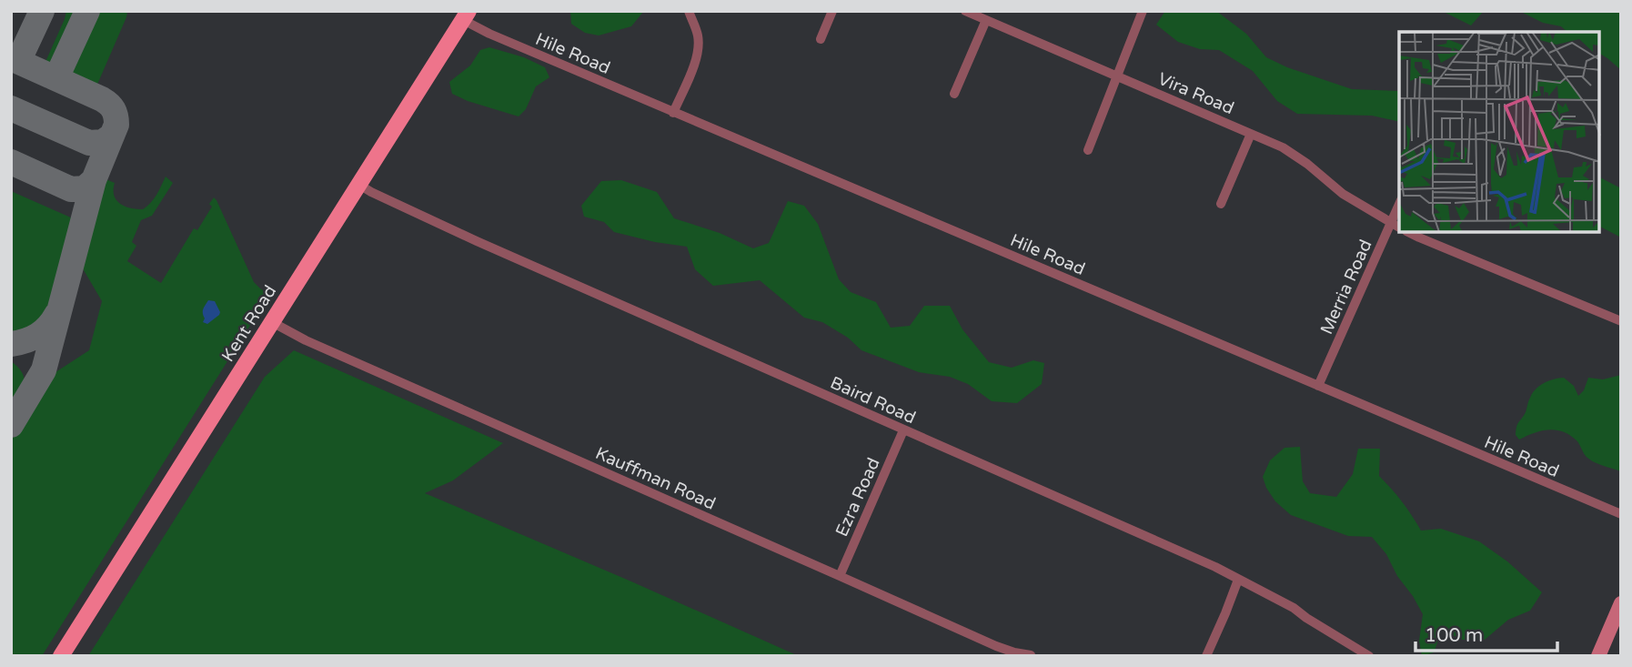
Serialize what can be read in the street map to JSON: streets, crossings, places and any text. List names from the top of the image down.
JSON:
{
  "streets": {
    "main road": ["Kent Road"],
    "street": [
      "Hile Road",
      "Vira Road",
      "Merria Road",
      "Baird Road",
      "Kauffman Road",
      "Ezra Road"
    ]
  },
  "crossings": [
    ["Hile Road", "Merria Road"],
    ["Hile Road", "Kent Road"],
    ["Vira Road", "Merria Road"],
    ["Kent Road", "Baird Road"],
    ["Kent Road", "Kauffman Road"],
    ["Baird Road", "Ezra Road"],
    ["Kauffman Road", "Ezra Road"]
  ],
  "scale_bar": "100 m"
}
